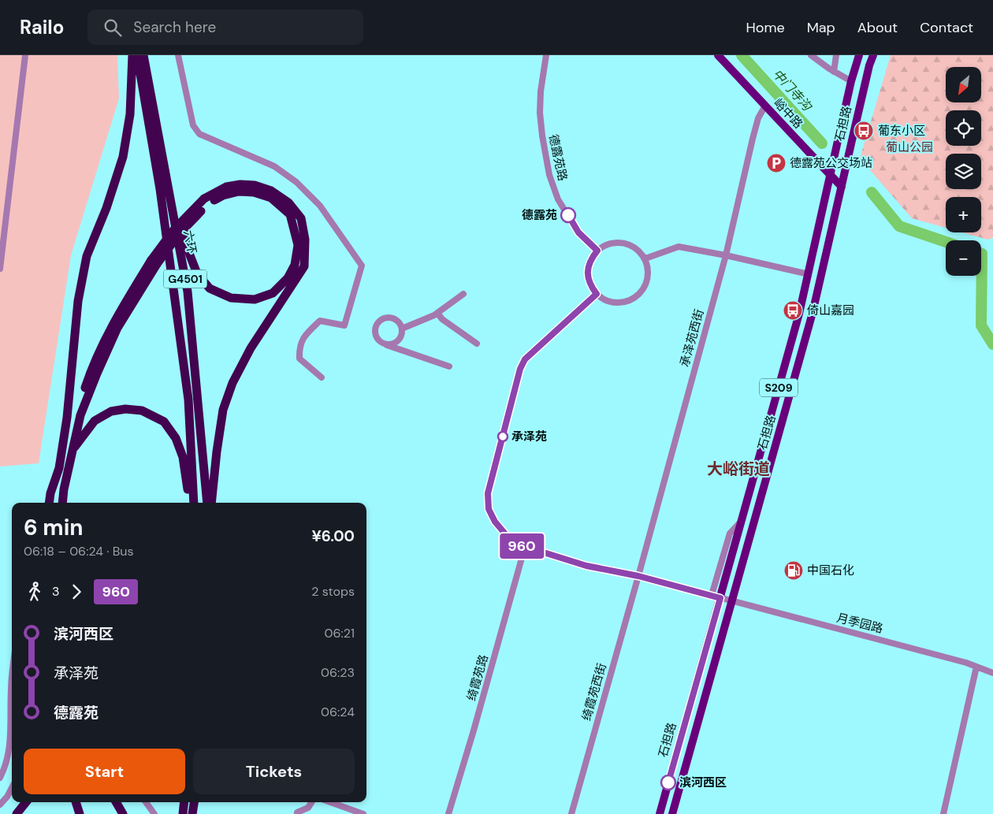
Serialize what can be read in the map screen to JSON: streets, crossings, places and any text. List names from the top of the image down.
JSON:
{
  "streets": {
    "highway": ["六环", "G4501"],
    "main road": ["峪中路", "石担路", "S209"],
    "street": [
      "德露苑路",
      "承泽苑西街",
      "月季园路",
      "绮霞苑路",
      "绮霞苑西街"
    ]
  },
  "crossings": [
    ["峪中路", "石担路"],
    ["峪中路", "承泽苑西街"],
    ["石担路", "月季园路"],
    ["德露苑路", "月季园路"],
    ["承泽苑西街", "月季园路"],
    ["承泽苑西街", "绮霞苑西街"],
    ["月季园路", "绮霞苑路"],
    ["月季园路", "绮霞苑西街"]
  ],
  "districts": ["大峪街道"],
  "water": ["中门寺沟"],
  "parks": ["葡山公园"],
  "places": {
    "bus stop": ["葡东小区", "倚山嘉园"],
    "parking": ["德露苑公交场站"],
    "other": ["德露苑", "承泽苑", "滨河西区"],
    "fuel station": ["中国石化"]
  },
  "lines": ["bus line 960"],
  "north": "bottom left",
  "page": {
    "header": "Railo",
    "search": "Search here",
    "nav": [
      "Home",
      "Map",
      "About",
      "Contact"
    ],
    "on_map": "960",
    "map_buttons": ["+", "−"],
    "heading": ["6 min", "06:18 – 06:24 · Bus", "¥6.00"],
    "legs": ["3", "960", "2 stops"],
    "list": [
      {
        "name": "滨河西区",
        "value": "06:21"
      },
      {
        "name": "承泽苑",
        "value": "06:23"
      },
      {
        "name": "德露苑",
        "value": "06:24"
      }
    ],
    "buttons": ["Start", "Tickets"]
  }
}
